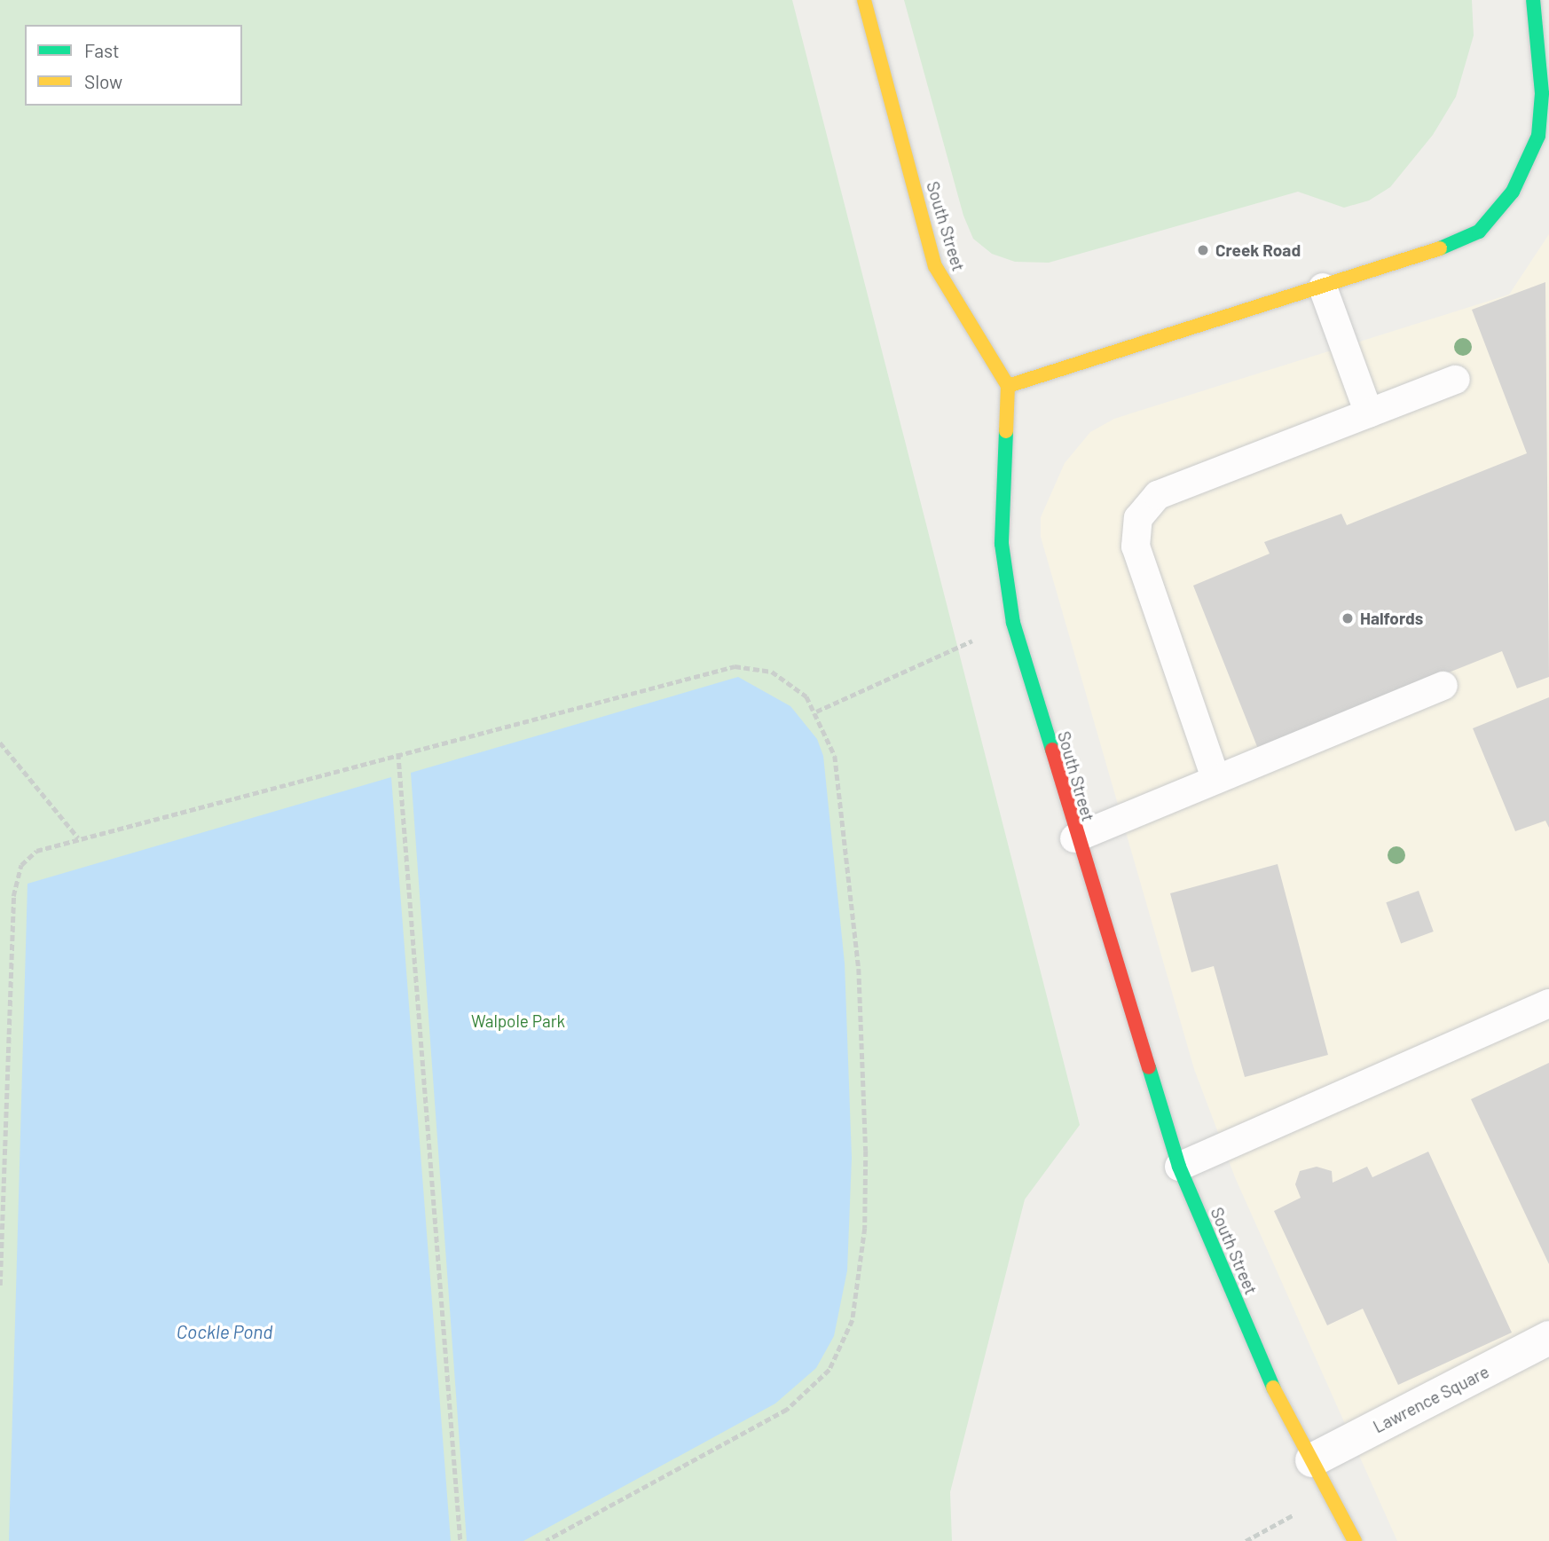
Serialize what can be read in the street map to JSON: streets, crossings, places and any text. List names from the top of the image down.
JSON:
{
  "streets": {
    "main road": ["South Street"],
    "street": ["Lawrence Square"]
  },
  "crossings": [
    ["South Street", "Lawrence Square"]
  ],
  "water": ["Cockle Pond"],
  "parks": ["Walpole Park"],
  "places": ["Creek Road", "Halfords"],
  "legend": ["Fast", "Slow"]
}
